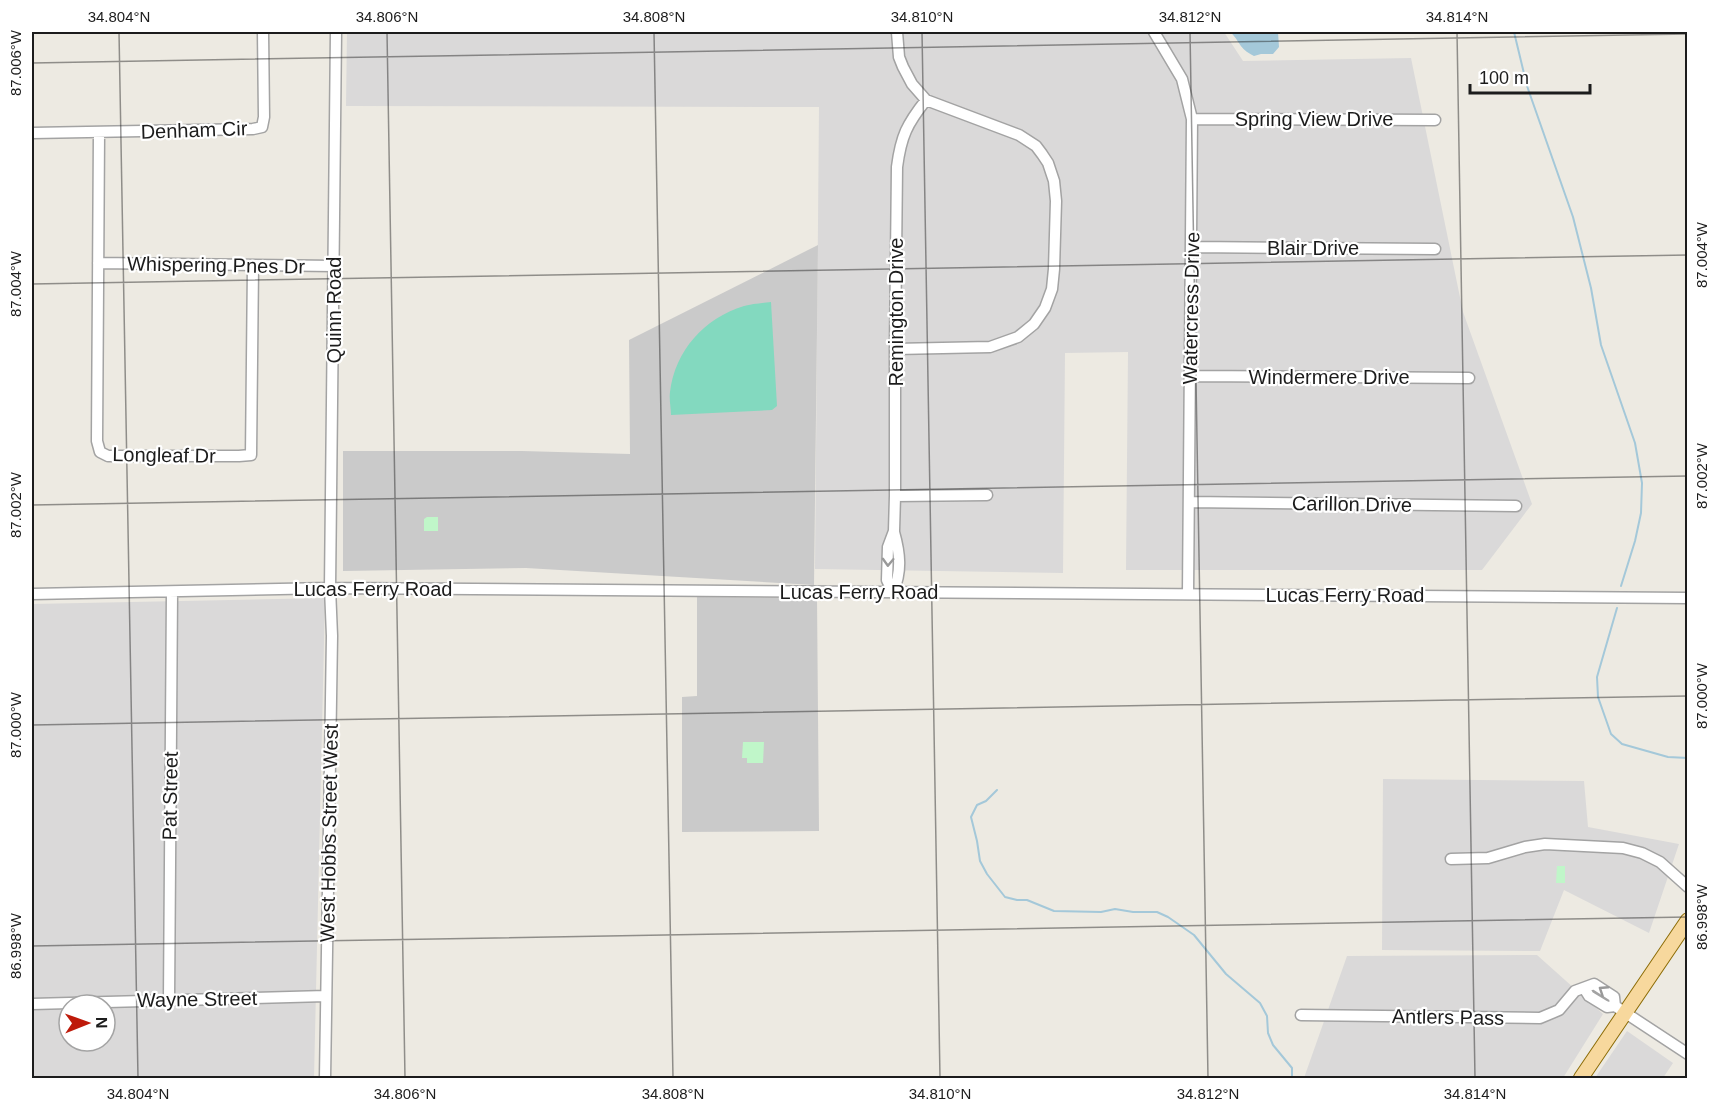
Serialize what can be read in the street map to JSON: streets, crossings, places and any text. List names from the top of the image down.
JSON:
{
  "streets": {
    "street": [
      "Spring View Drive",
      "Denham Cir",
      "Blair Drive",
      "Whispering Pnes Dr",
      "Watercress Drive",
      "Quinn Road",
      "Remington Drive",
      "Windermere Drive",
      "Longleaf Dr",
      "Carillon Drive",
      "Lucas Ferry Road",
      "Pat Street",
      "West Hobbs Street West",
      "Wayne Street",
      "Antlers Pass"
    ]
  },
  "crossings": [
    ["Spring View Drive", "Watercress Drive"],
    ["Denham Cir", "Longleaf Dr"],
    ["Blair Drive", "Watercress Drive"],
    ["Whispering Pnes Dr", "Quinn Road"],
    ["Whispering Pnes Dr", "Longleaf Dr"],
    ["Watercress Drive", "Windermere Drive"],
    ["Watercress Drive", "Carillon Drive"],
    ["Watercress Drive", "Lucas Ferry Road"],
    ["Quinn Road", "Lucas Ferry Road"],
    ["Quinn Road", "West Hobbs Street West"],
    ["Remington Drive", "Lucas Ferry Road"],
    ["Lucas Ferry Road", "Pat Street"],
    ["Lucas Ferry Road", "West Hobbs Street West"],
    ["Pat Street", "Wayne Street"],
    ["West Hobbs Street West", "Wayne Street"]
  ],
  "scale_bar": "100 m",
  "north": "right",
  "coordinates": [
    "34.804°N",
    "34.806°N",
    "34.808°N",
    "34.810°N",
    "34.812°N",
    "34.814°N",
    "87.006°W",
    "87.004°W",
    "87.002°W",
    "87.000°W",
    "86.998°W"
  ]
}
